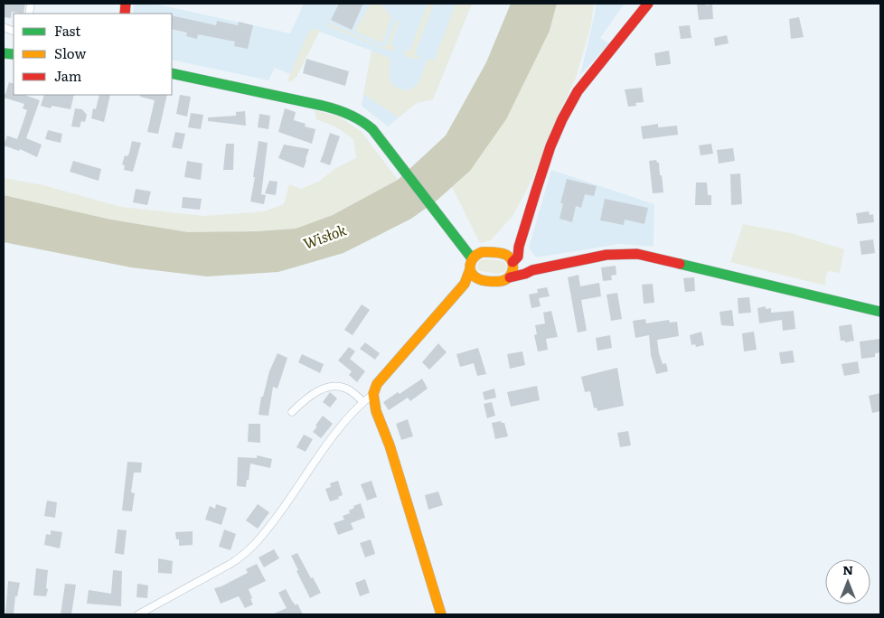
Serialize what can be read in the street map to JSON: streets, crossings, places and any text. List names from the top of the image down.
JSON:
{
  "water": ["Wisłok"],
  "legend": ["Fast", "Slow", "Jam"],
  "north": "top"
}
